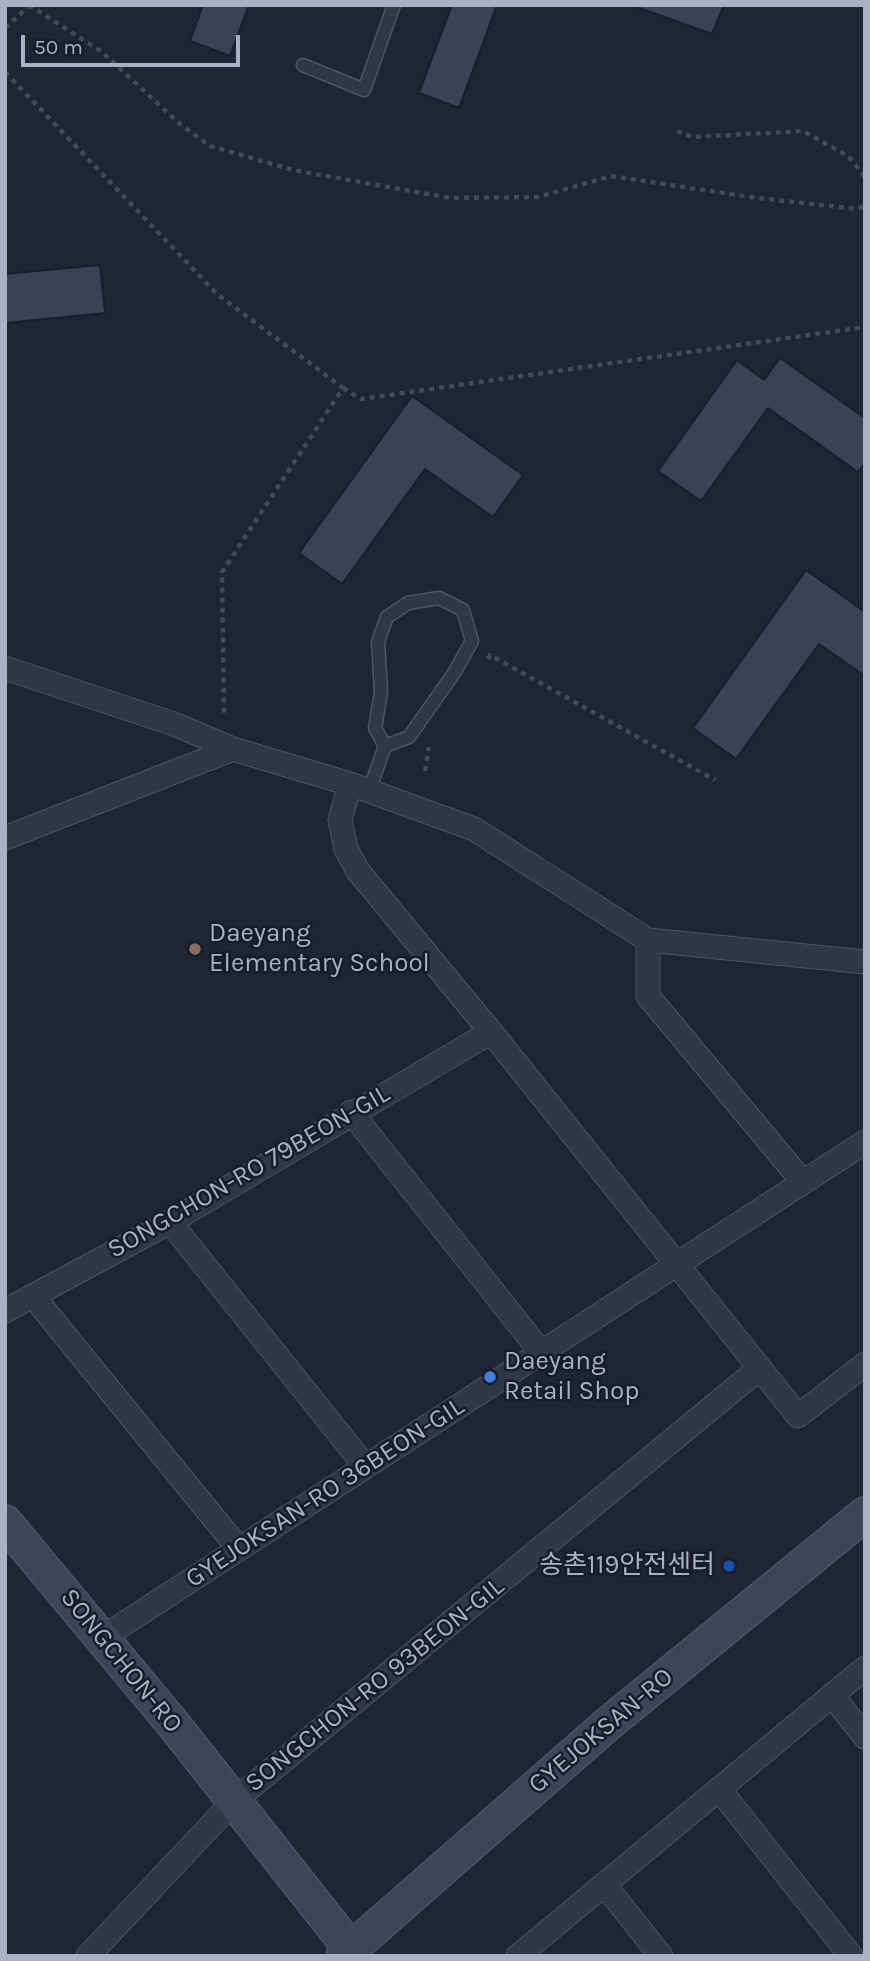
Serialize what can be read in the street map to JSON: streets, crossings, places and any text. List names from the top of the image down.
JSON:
{
  "streets": {
    "main road": ["SONGCHON-RO", "GYEJOKSAN-RO"],
    "street": ["SONGCHON-RO 79BEON-GIL", "GYEJOKSAN-RO 36BEON-GIL", "SONGCHON-RO 93BEON-GIL"]
  },
  "crossings": [
    ["GYEJOKSAN-RO 36BEON-GIL", "SONGCHON-RO"],
    ["SONGCHON-RO", "SONGCHON-RO 93BEON-GIL"],
    ["SONGCHON-RO", "GYEJOKSAN-RO"]
  ],
  "places": ["Daeyang Elementary School", "Daeyang Retail Shop", "송촌119안전센터"],
  "scale_bar": "50 m"
}
